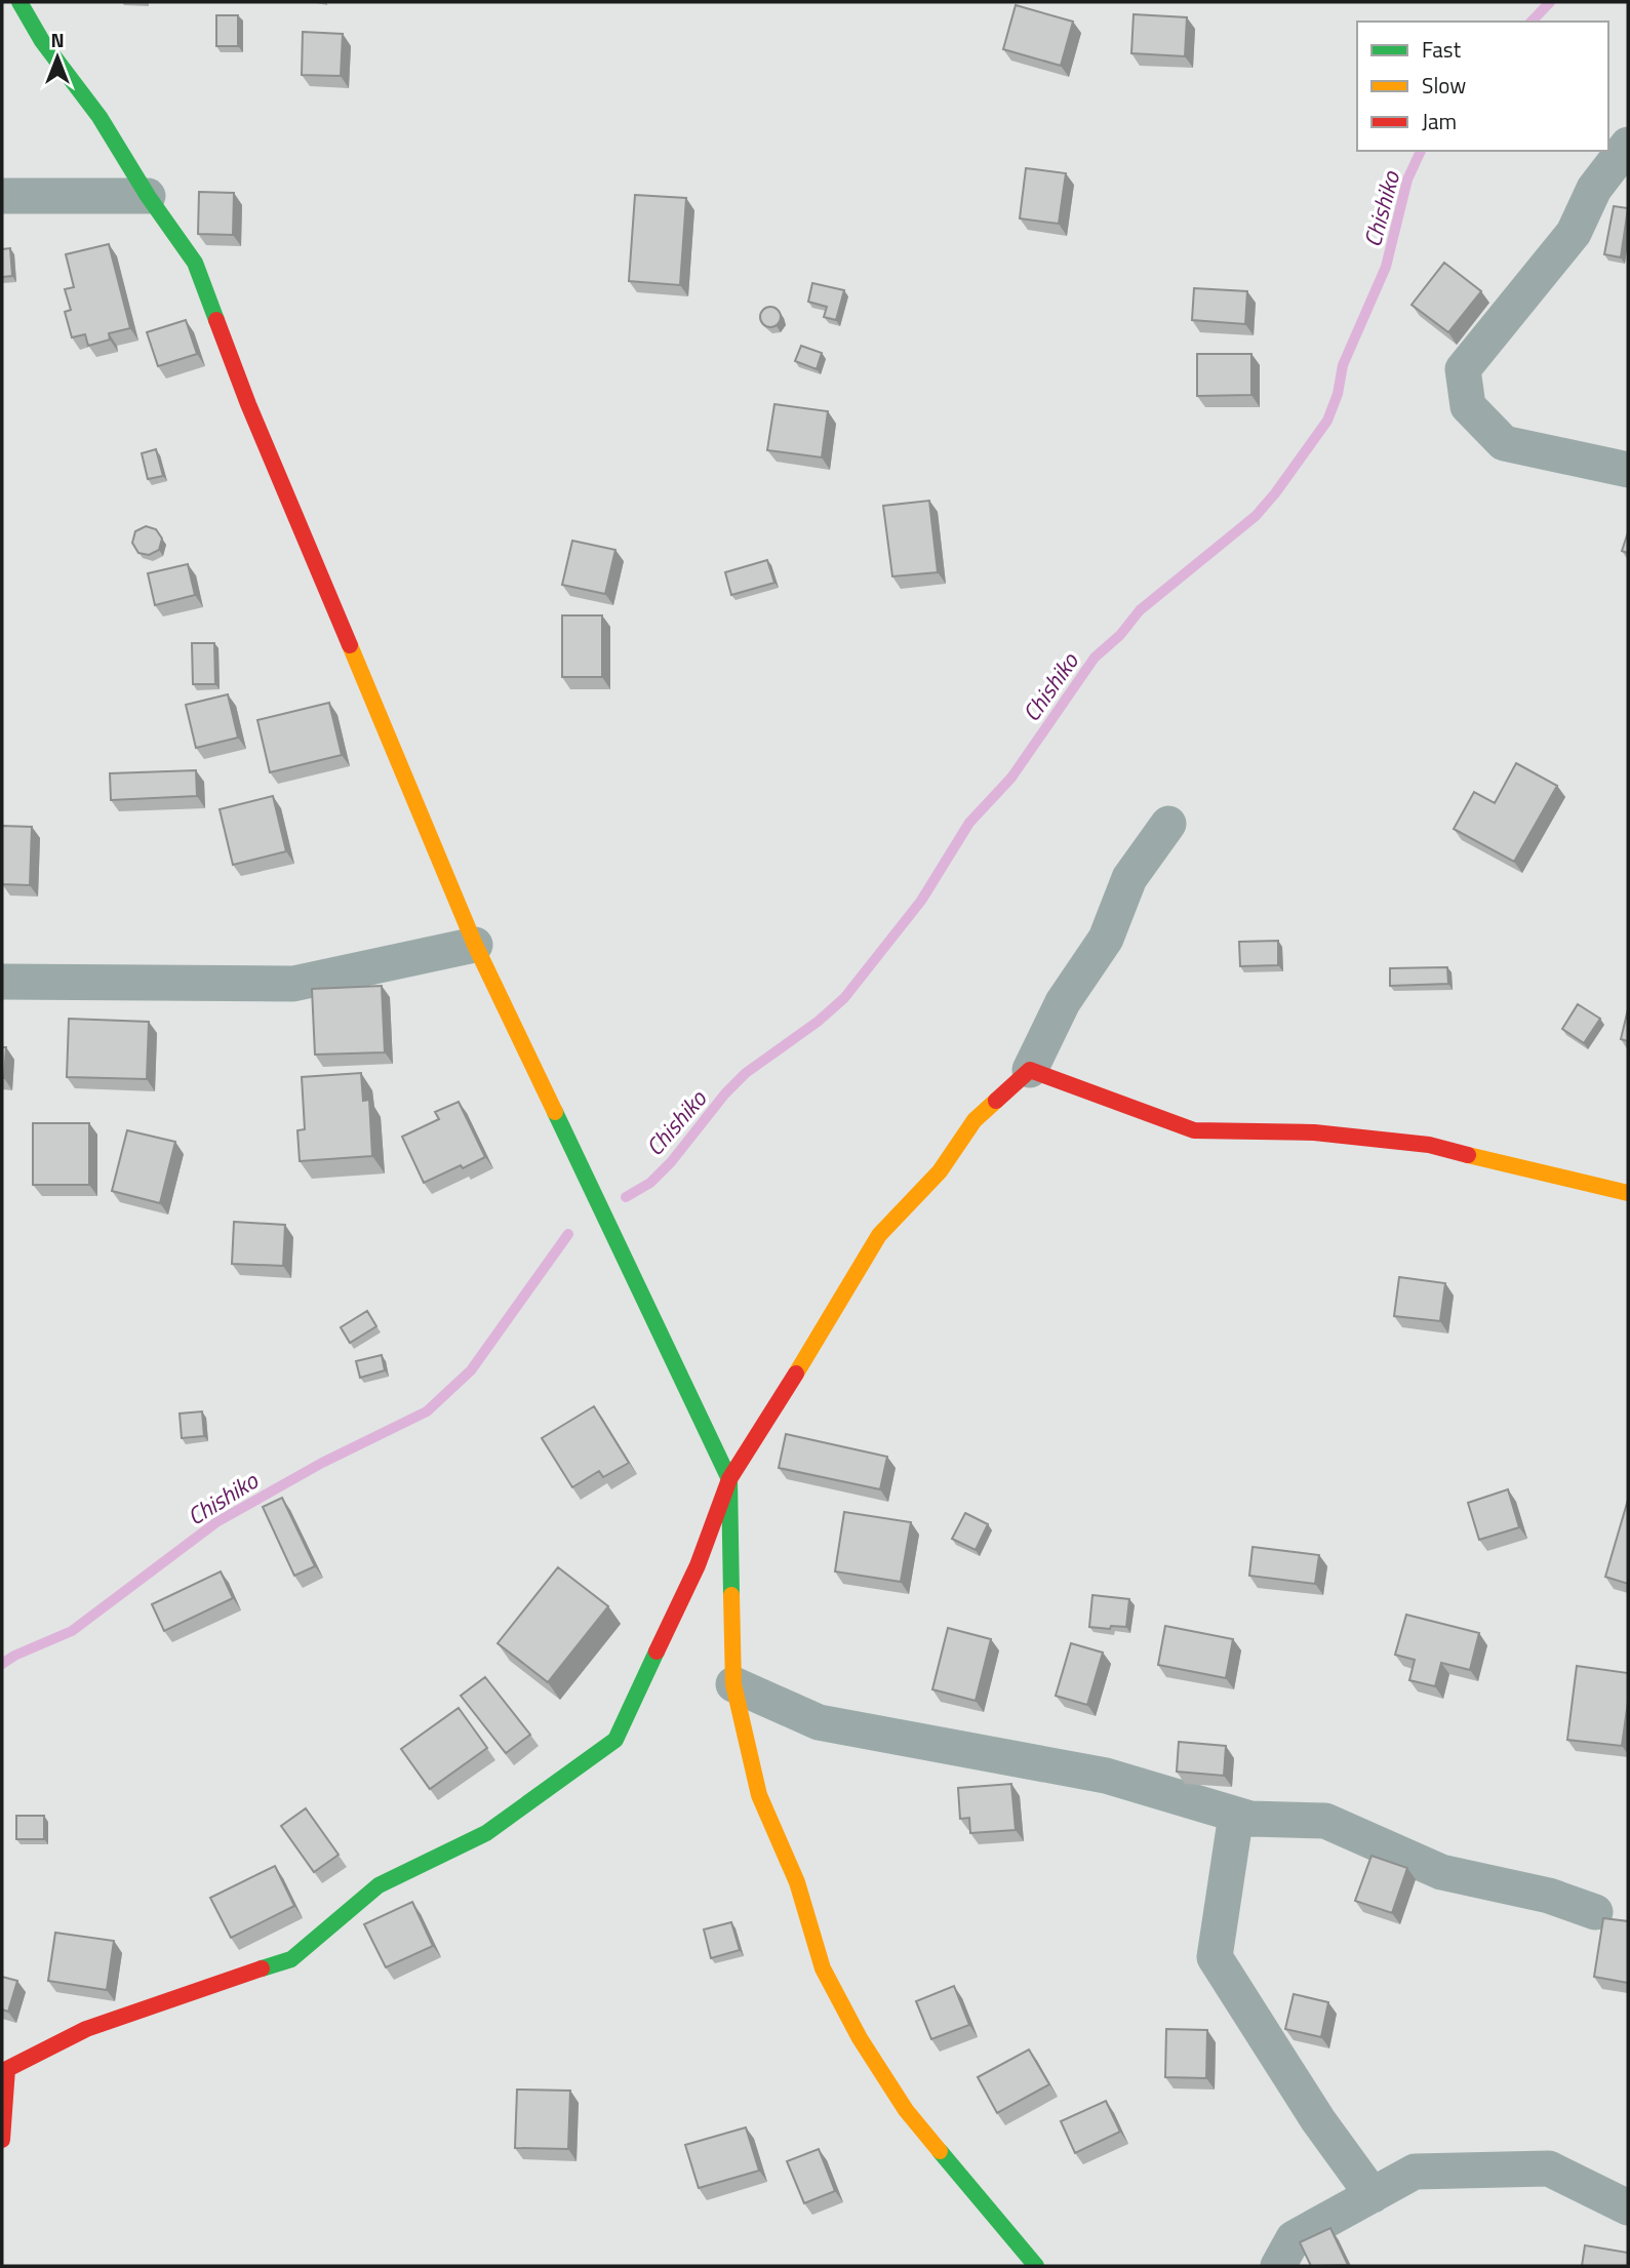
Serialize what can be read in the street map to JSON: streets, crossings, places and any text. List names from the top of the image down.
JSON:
{
  "water": ["Chishiko"],
  "legend": ["Fast", "Slow", "Jam"],
  "north": "top"
}
